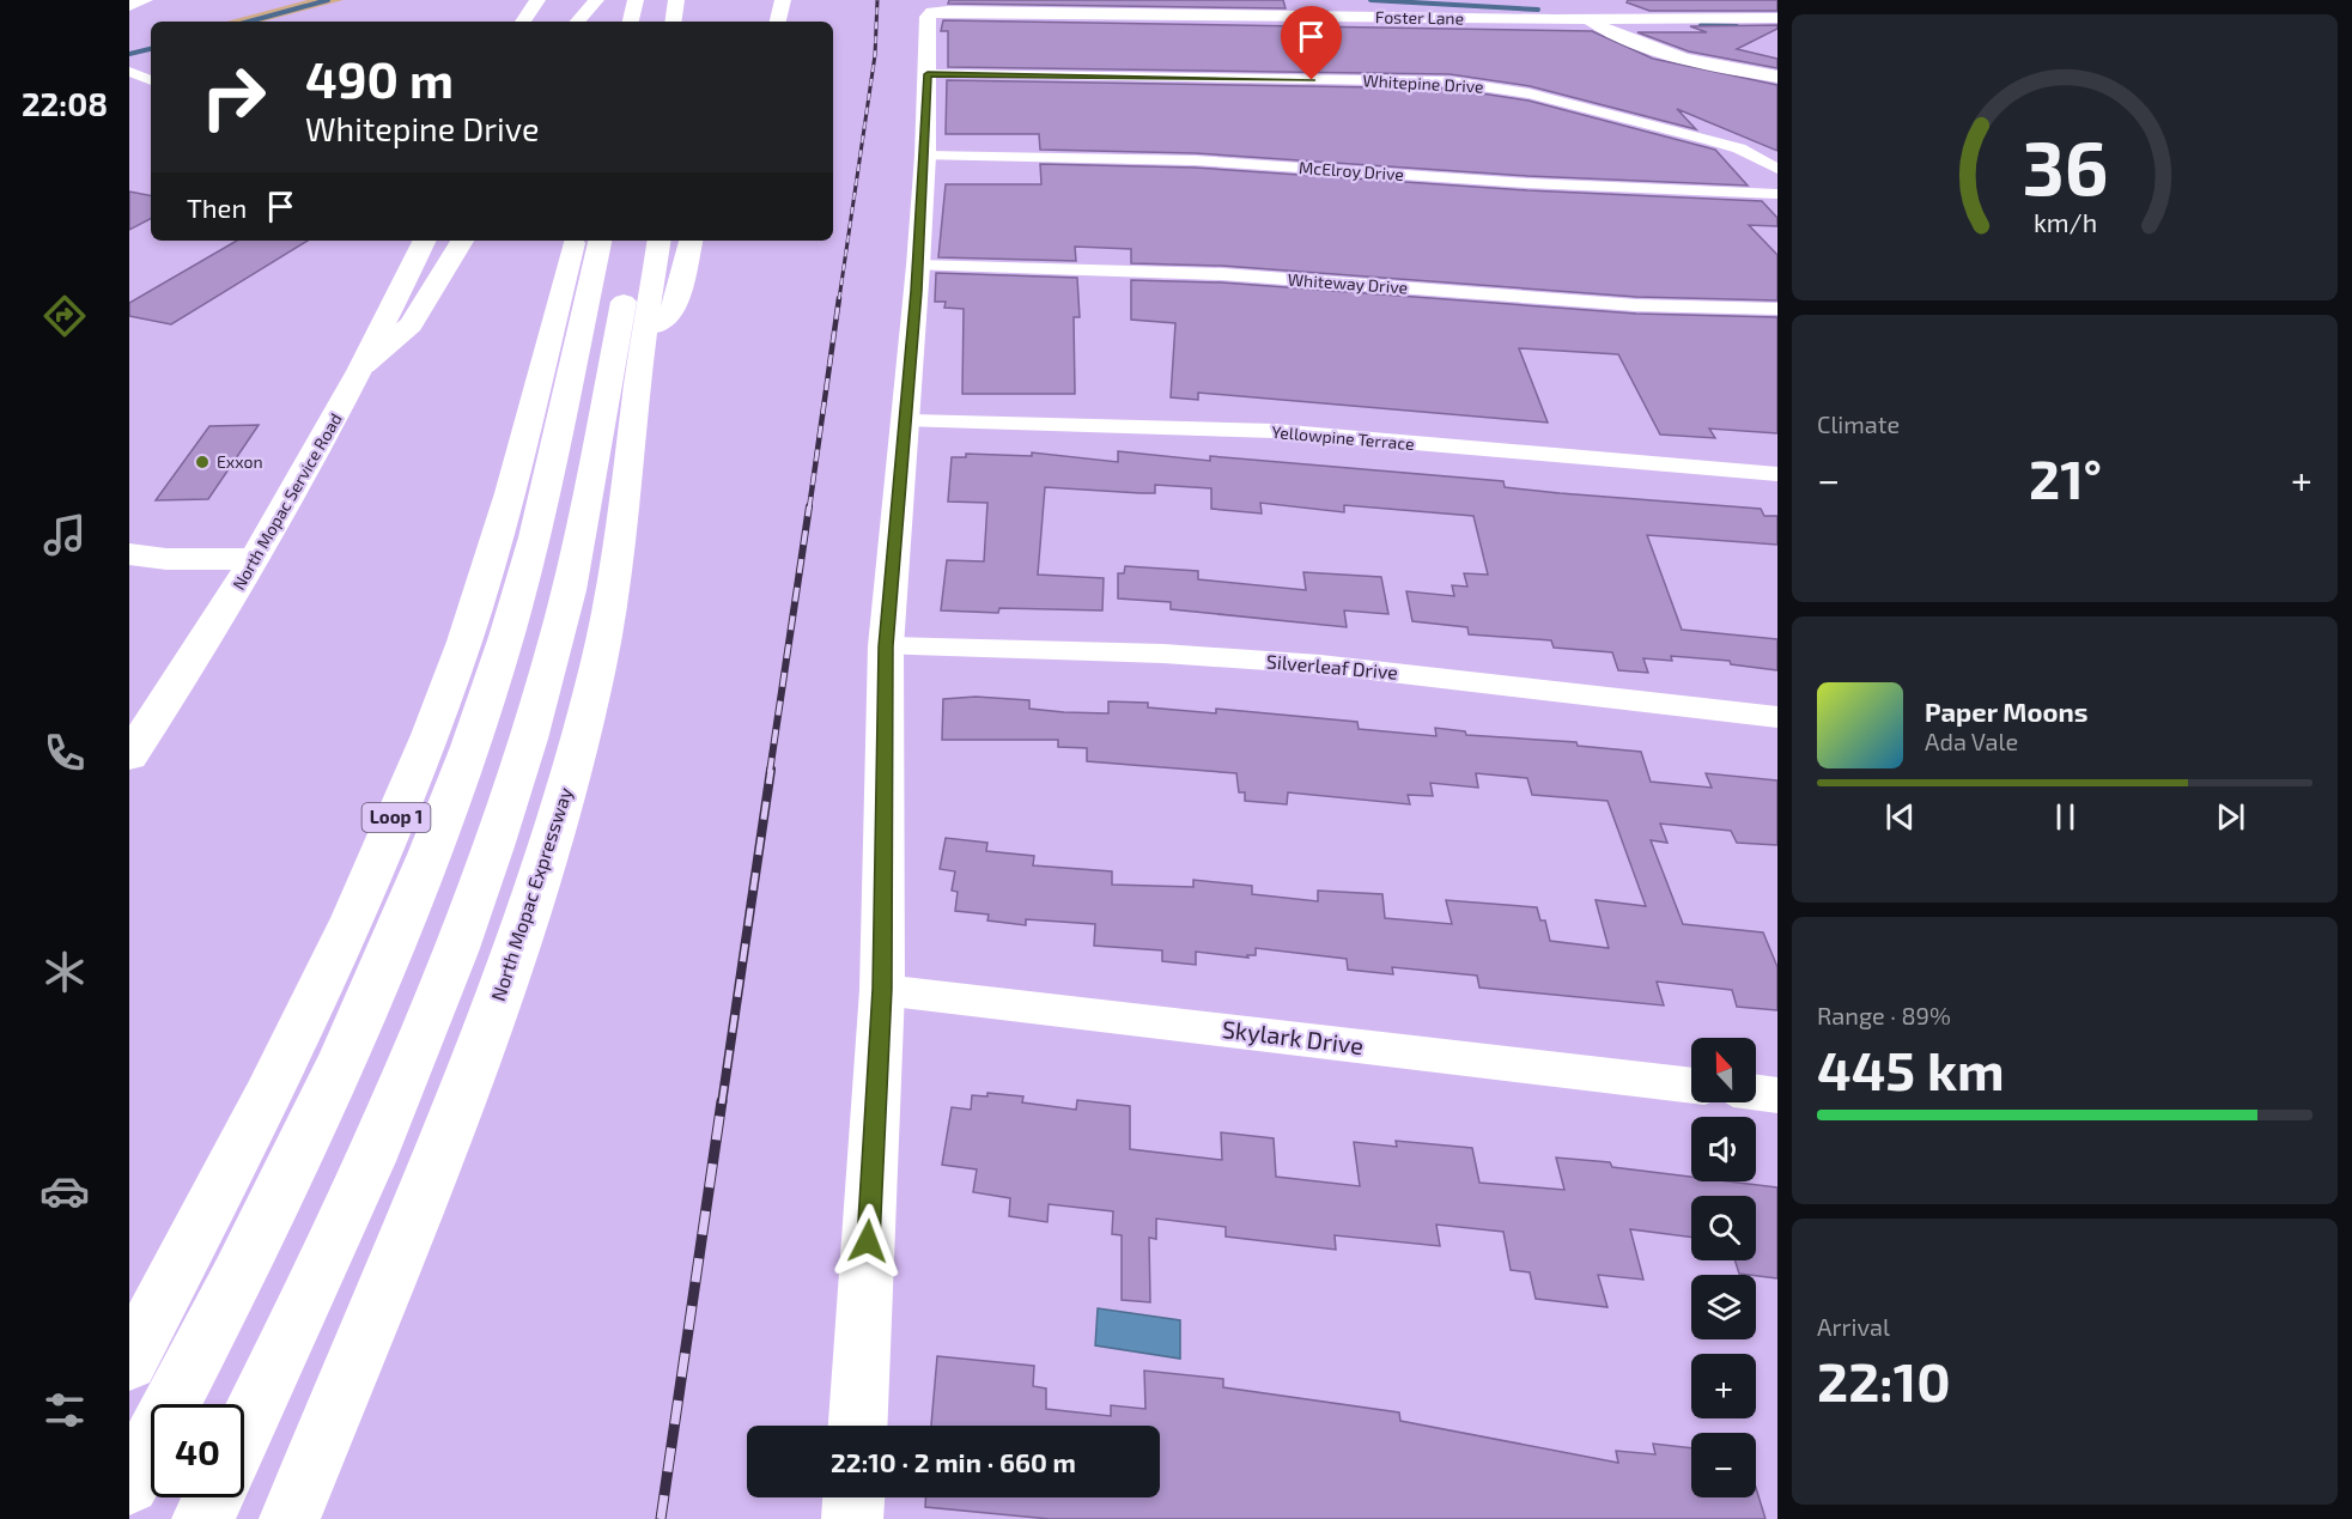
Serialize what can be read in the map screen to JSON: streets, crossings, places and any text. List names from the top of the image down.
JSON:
{
  "streets": {
    "main road": [
      "Foster Lane",
      "North Mopac Service Road",
      "Loop 1",
      "North Mopac Expressway"
    ],
    "street": [
      "Whitepine Drive",
      "McElroy Drive",
      "Whiteway Drive",
      "Yellowpine Terrace",
      "Silverleaf Drive",
      "Skylark Drive"
    ]
  },
  "crossings": [
    ["Foster Lane", "Whitepine Drive"]
  ],
  "places": ["Exxon"],
  "north": "top",
  "page": {
    "tabs": "22:08",
    "turn": ["490 m", "Whitepine Drive"],
    "then": "Then",
    "tile": [
      "Climate",
      ["Range · 89%", "445 km"],
      ["Arrival", "22:10"]
    ],
    "heat": ["−", "21°", "+"],
    "song": ["Paper Moons", "Ada Vale"],
    "map_buttons": ["+", "−"],
    "limit": "40",
    "trip": "22:10 · 2 min · 660 m",
    "gauge": ["36", "km/h"]
  }
}
